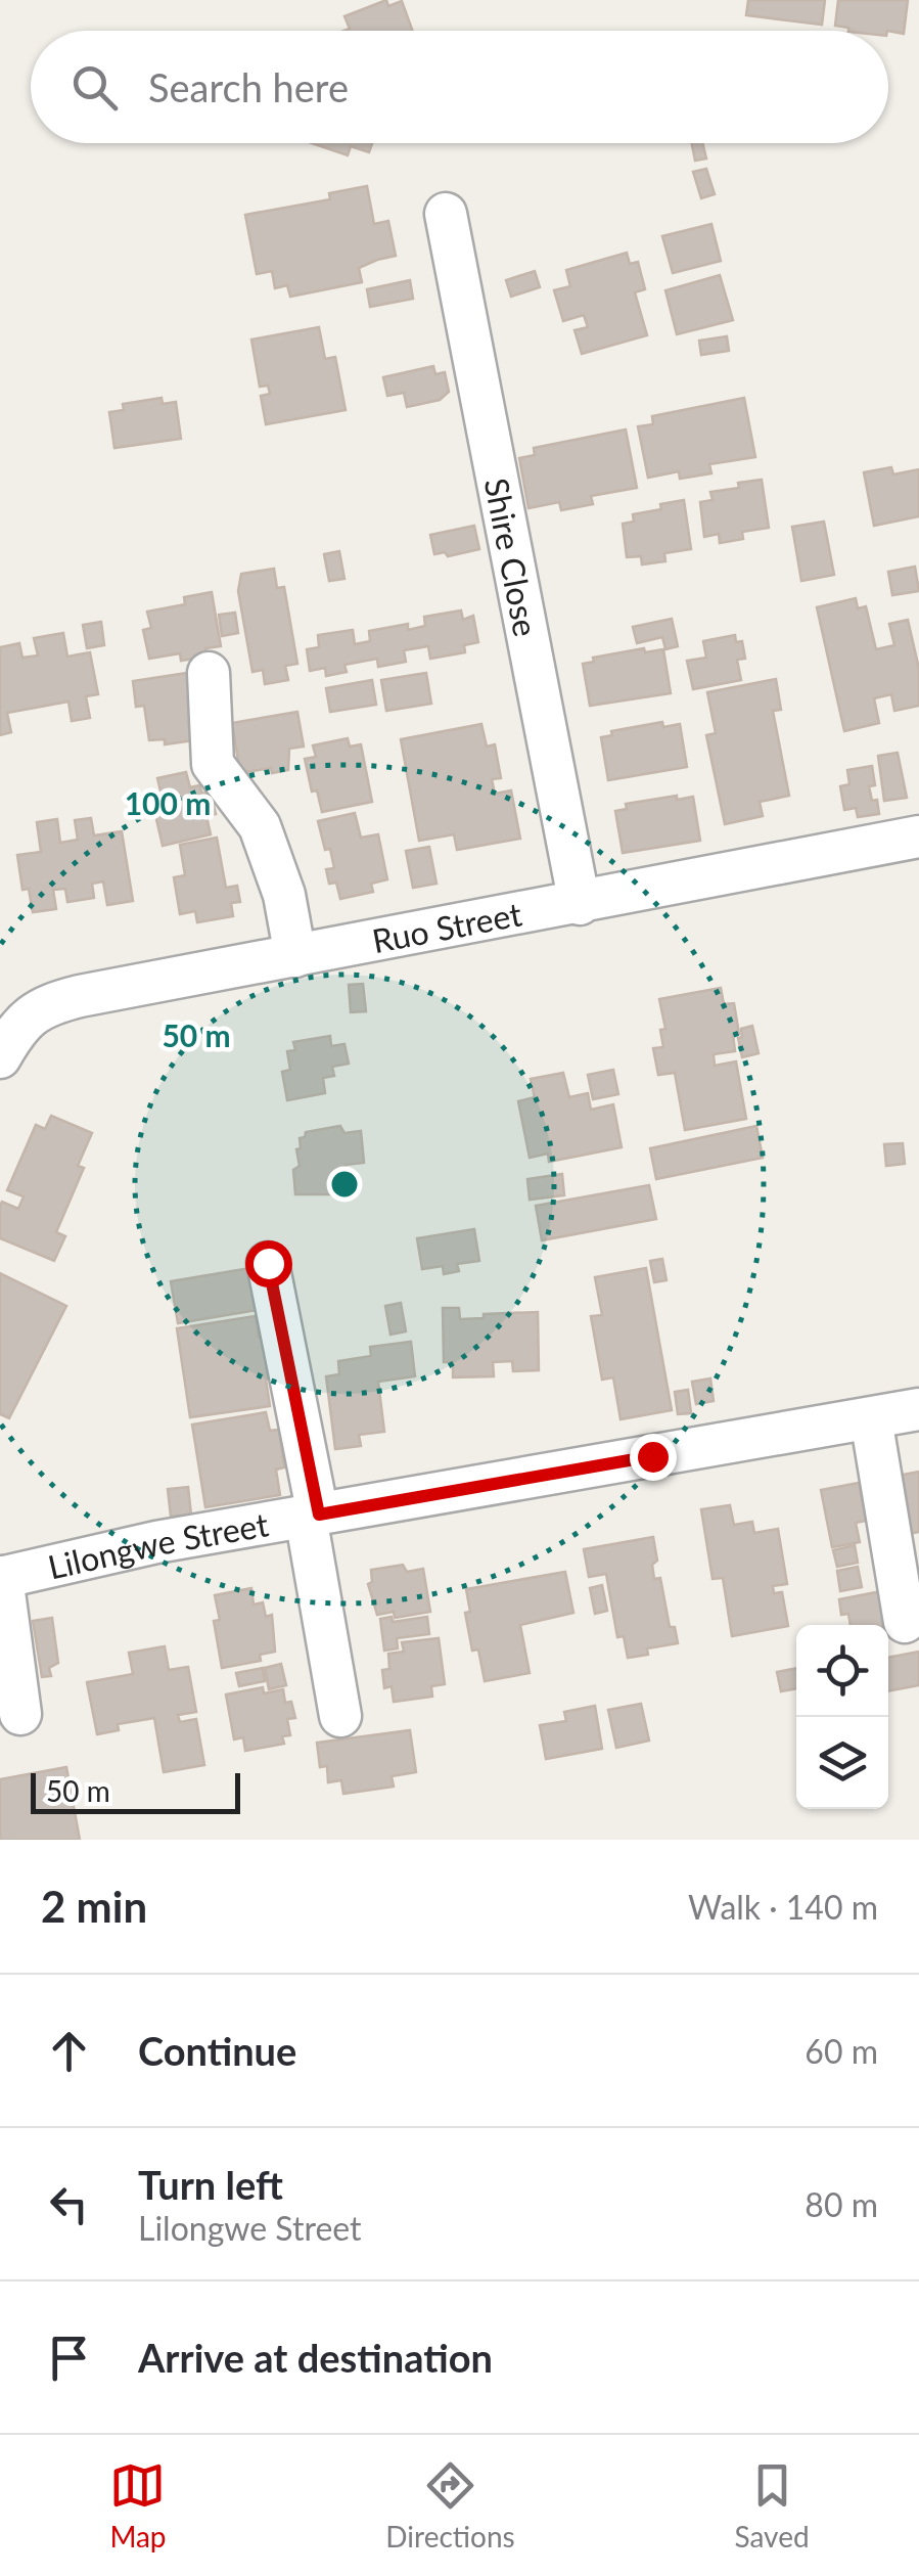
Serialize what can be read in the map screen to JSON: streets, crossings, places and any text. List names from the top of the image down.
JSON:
{
  "streets": {
    "street": ["Shire Close", "Ruo Street", "Lilongwe Street"]
  },
  "crossings": [
    ["Shire Close", "Ruo Street"]
  ],
  "scale_bar": "50 m",
  "page": {
    "search": "Search here",
    "scale": "50 m",
    "heading": ["2 min", "Walk · 140 m"],
    "list": [
      ["Continue", "60 m"],
      ["Turn left", "Lilongwe Street", "80 m"],
      "Arrive at destination"
    ],
    "nav": ["Map", "Directions", "Saved"]
  },
  "rings": ["100 m", "50 m"]
}
